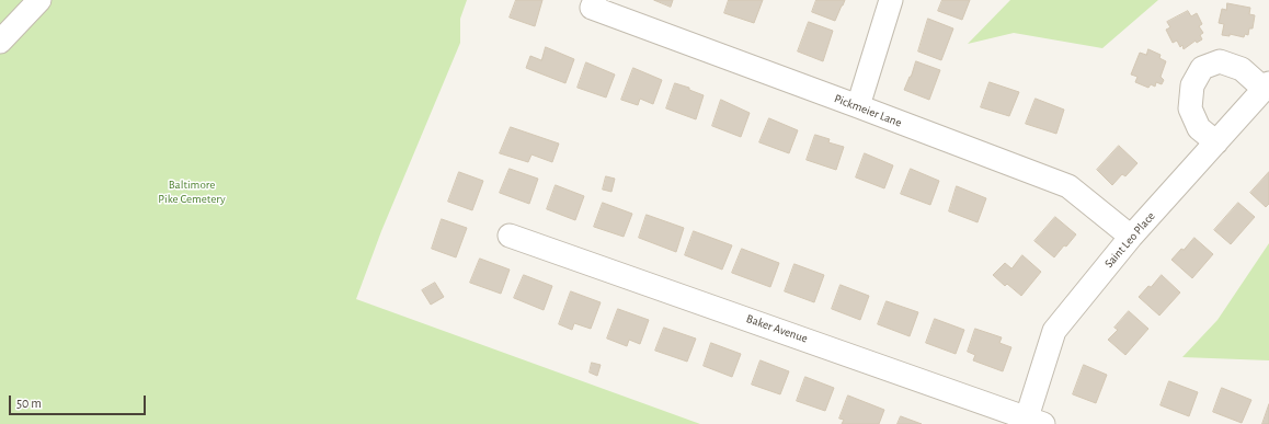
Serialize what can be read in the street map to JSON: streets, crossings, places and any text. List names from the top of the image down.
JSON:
{
  "streets": {
    "street": ["Pickmeier Lane", "Saint Leo Place", "Baker Avenue"]
  },
  "crossings": [
    ["Pickmeier Lane", "Saint Leo Place"],
    ["Saint Leo Place", "Baker Avenue"]
  ],
  "parks": ["Baltimore Pike Cemetery"],
  "scale_bar": "50 m"
}
